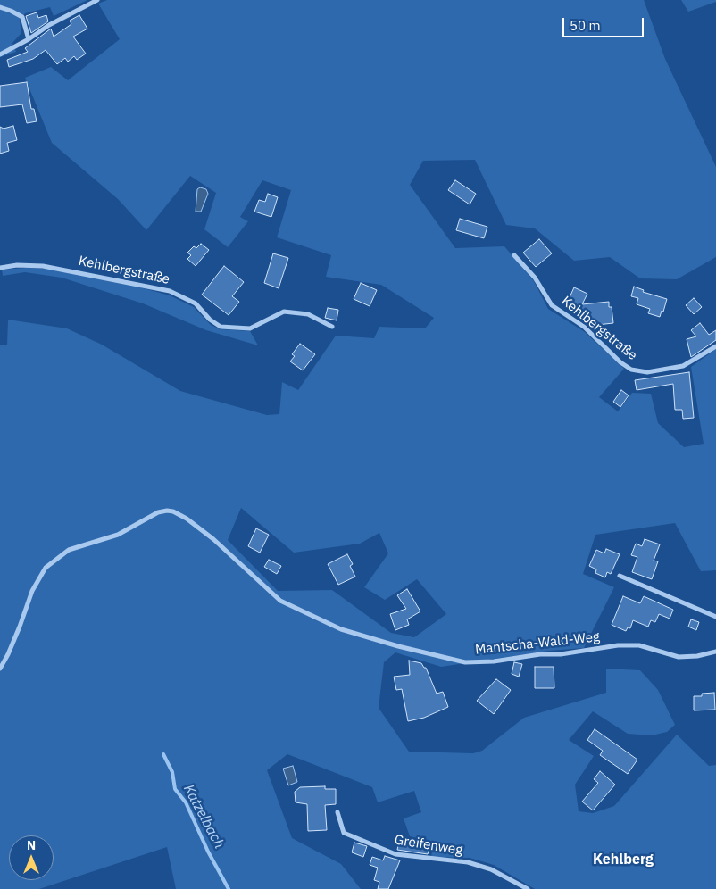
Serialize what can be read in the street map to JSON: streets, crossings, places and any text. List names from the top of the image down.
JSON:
{
  "streets": {
    "street": ["Kehlbergstraße", "Mantscha-Wald-Weg", "Greifenweg"]
  },
  "districts": ["Kehlberg"],
  "water": ["Katzelbach"],
  "scale_bar": "50 m",
  "north": "top"
}
